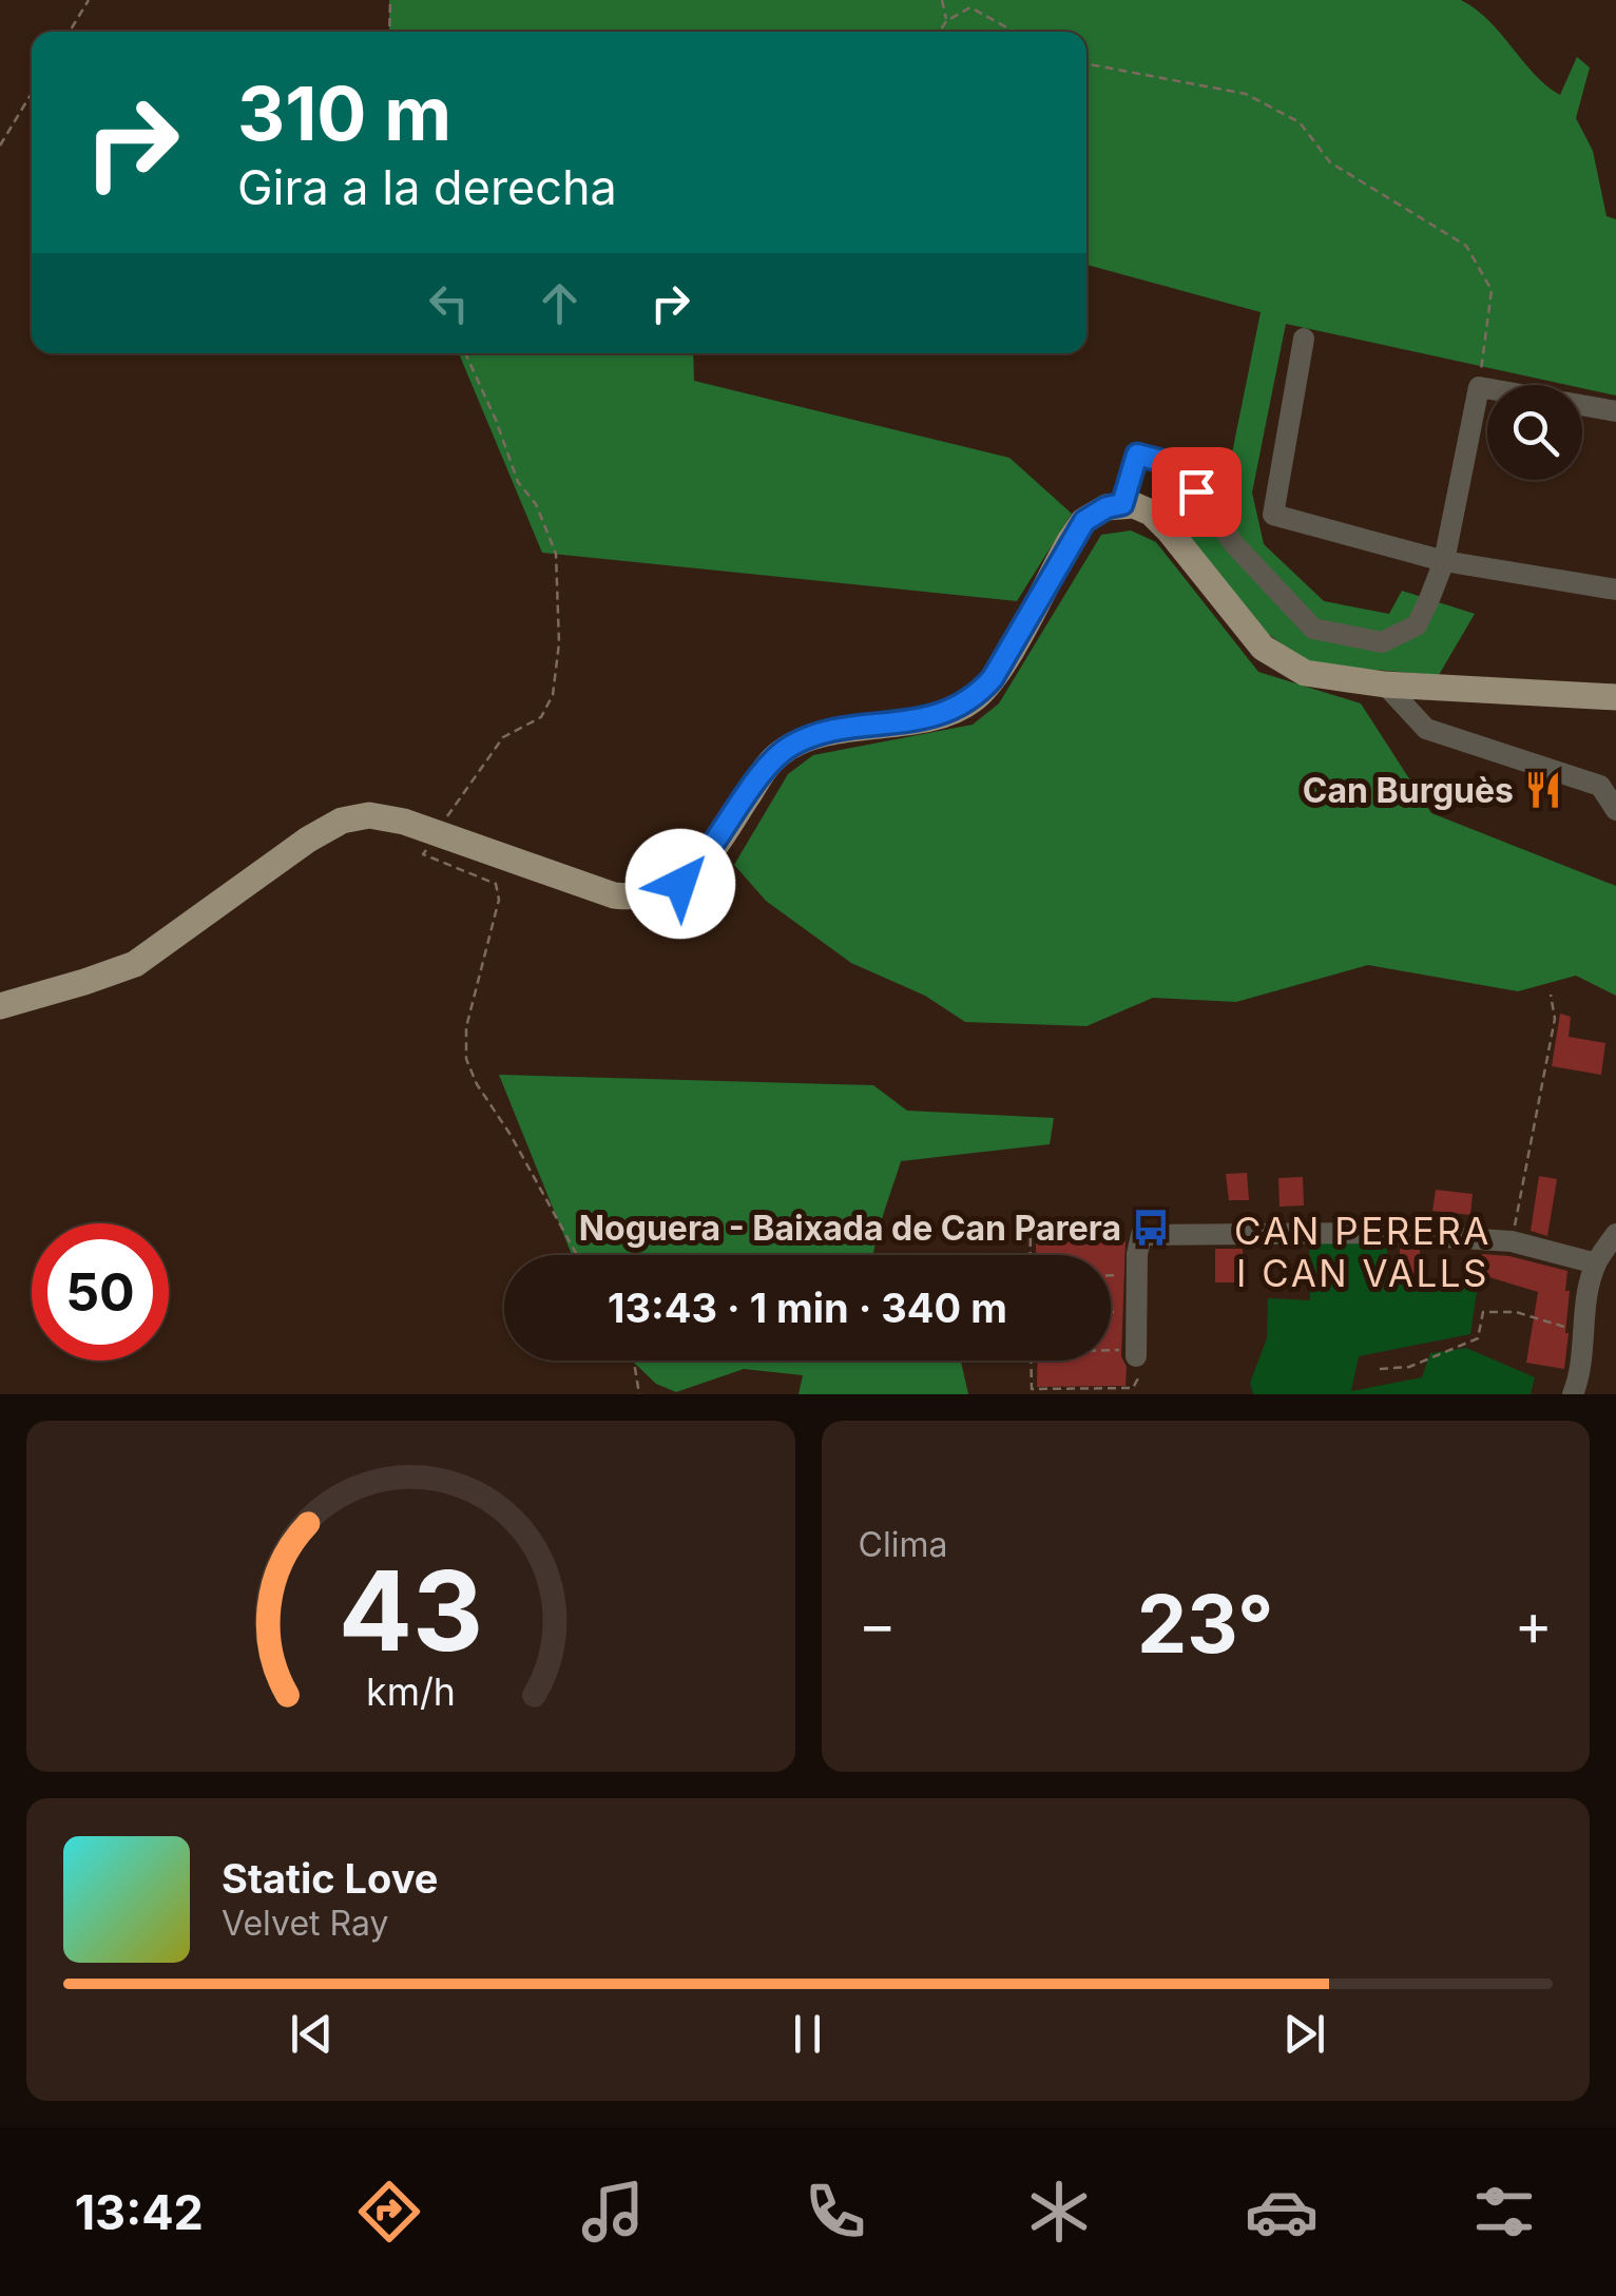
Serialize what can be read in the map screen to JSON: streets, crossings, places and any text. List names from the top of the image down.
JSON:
{
  "districts": ["CAN PERERA I CAN VALLS"],
  "places": {
    "restaurant": ["Can Burguès"],
    "bus stop": ["Noguera - Baixada de Can Parera"]
  },
  "page": {
    "turn": ["310 m", "Gira a la derecha"],
    "limit": "50",
    "trip": "13:43 · 1 min · 340 m",
    "tile": "Clima",
    "heat": ["−", "23°", "+"],
    "song": ["Static Love", "Velvet Ray"],
    "tabs": "13:42",
    "gauge": ["43", "km/h"]
  }
}
